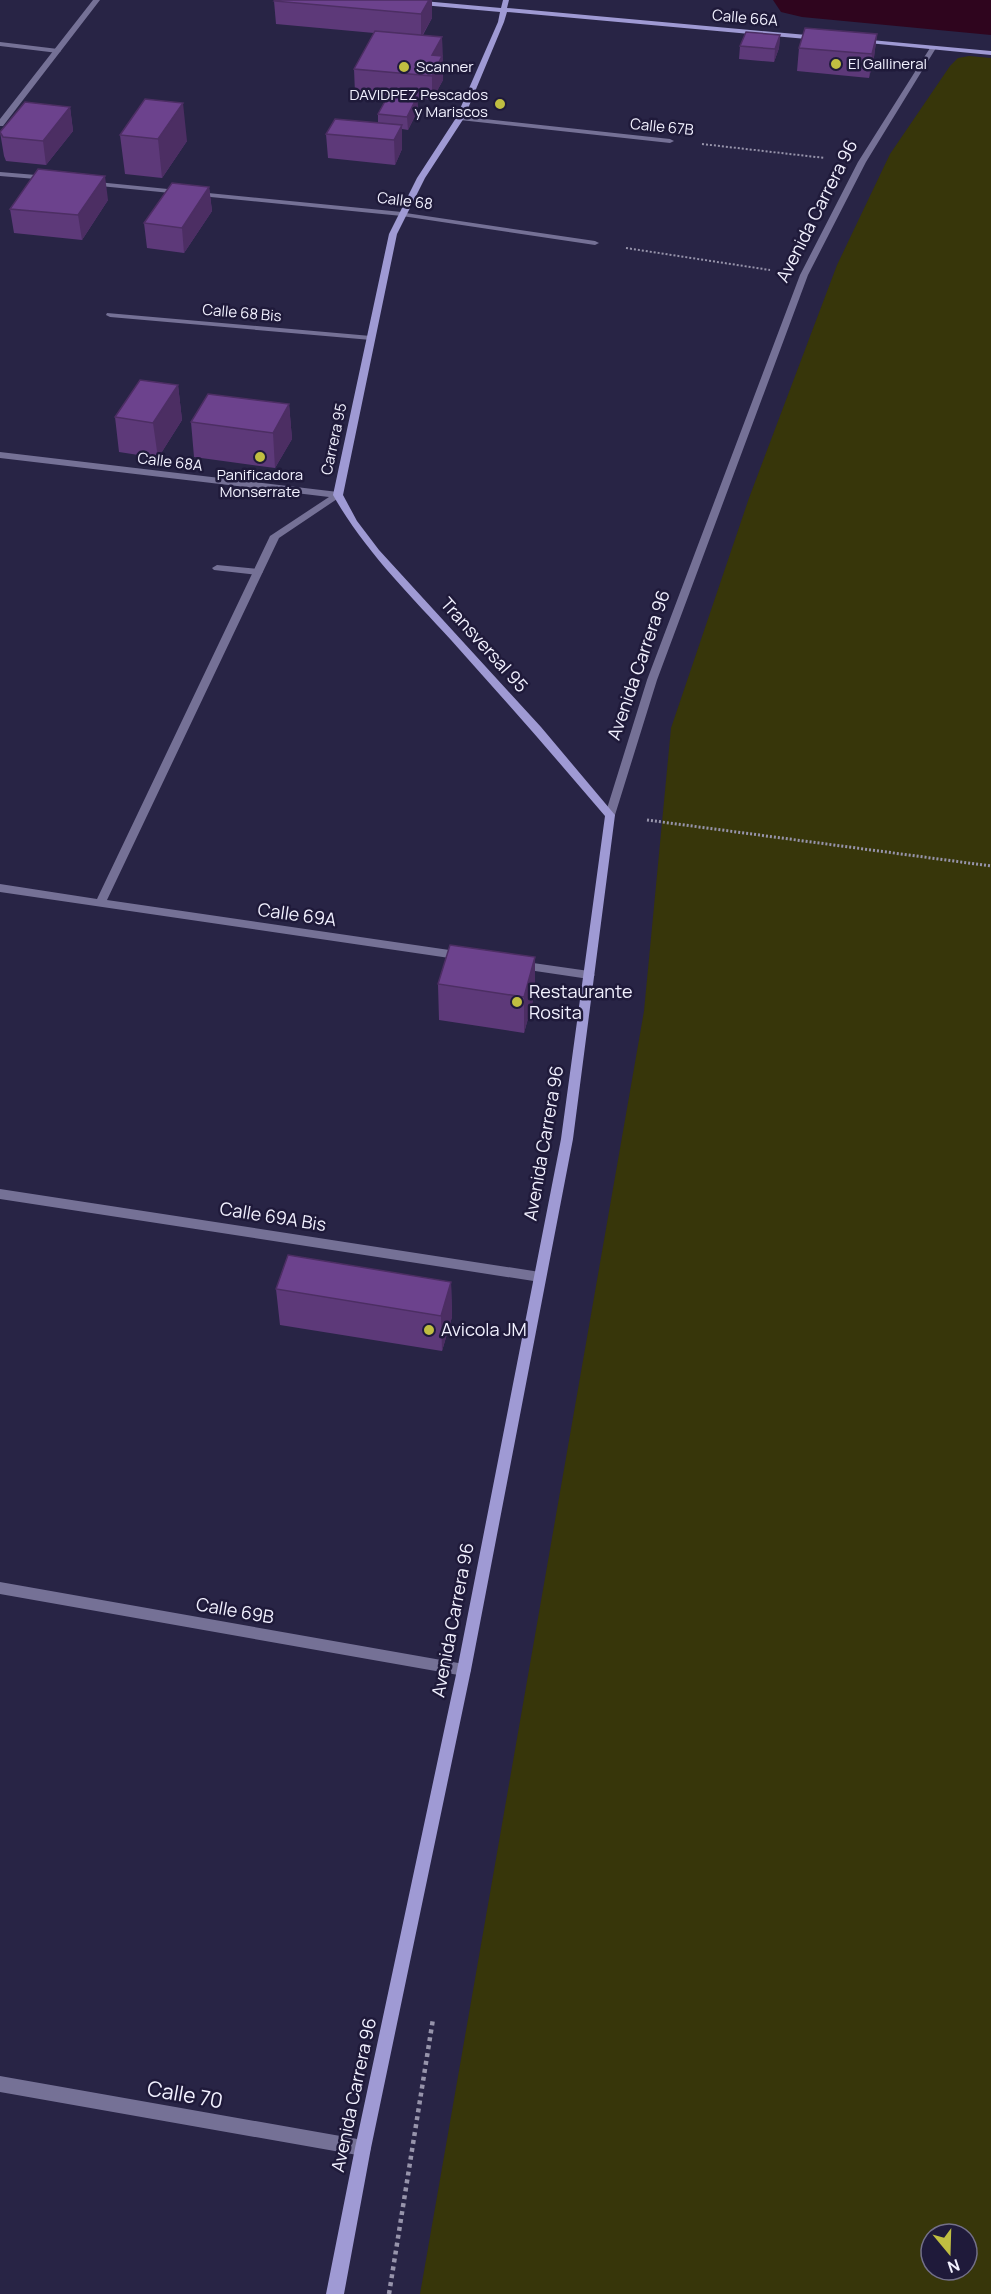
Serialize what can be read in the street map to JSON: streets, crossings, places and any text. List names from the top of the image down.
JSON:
{
  "streets": {
    "main road": [
      "Calle 66A",
      "Avenida Carrera 96",
      "Carrera 95",
      "Transversal 95"
    ],
    "street": [
      "Calle 67B",
      "Calle 68",
      "Calle 68 Bis",
      "Calle 68A",
      "Calle 69A",
      "Calle 69A Bis",
      "Calle 69B",
      "Calle 70"
    ]
  },
  "crossings": [
    ["Calle 66A", "Carrera 95"],
    ["Calle 67B", "Avenida Carrera 96"],
    ["Calle 67B", "Carrera 95"],
    ["Calle 68", "Carrera 95"],
    ["Avenida Carrera 96", "Transversal 95"],
    ["Avenida Carrera 96", "Calle 69A Bis"],
    ["Avenida Carrera 96", "Calle 69B"],
    ["Avenida Carrera 96", "Calle 70"],
    ["Calle 68 Bis", "Carrera 95"],
    ["Carrera 95", "Calle 68A"],
    ["Carrera 95", "Transversal 95"],
    ["Carrera 95", "Calle 69A"],
    ["Calle 68A", "Transversal 95"]
  ],
  "places": [
    "El Gallineral",
    "Scanner",
    "DAVIDPEZ Pescados y Mariscos",
    "Panificadora Monserrate",
    "Restaurante Rosita",
    "Avicola JM"
  ],
  "north": "bottom"
}
